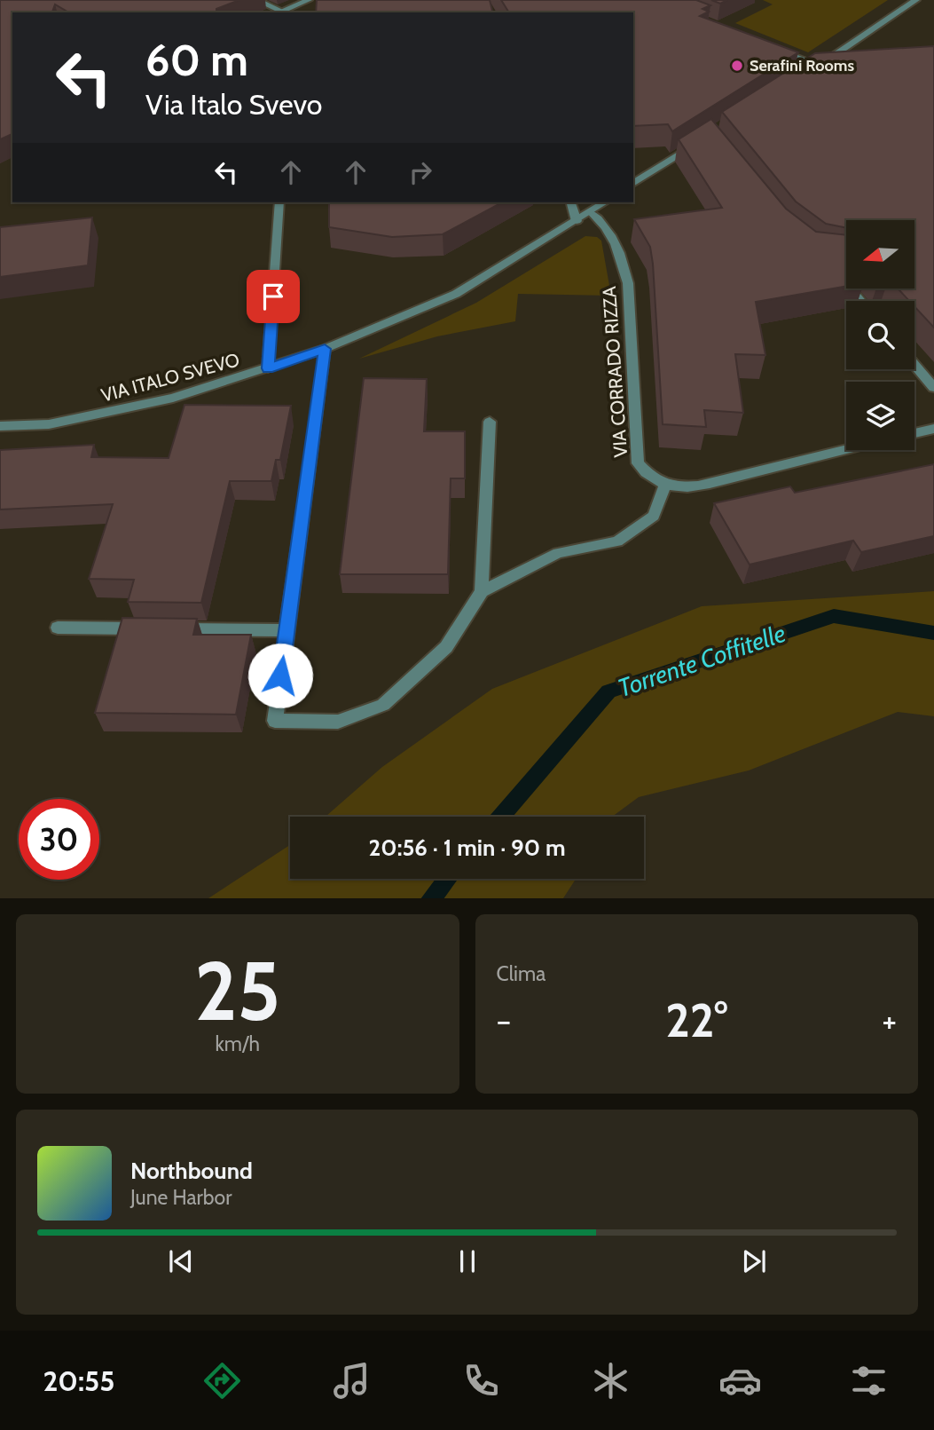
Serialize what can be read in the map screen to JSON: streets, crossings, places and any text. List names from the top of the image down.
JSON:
{
  "streets": {
    "street": ["VIA CORRADO RIZZA", "VIA ITALO SVEVO"]
  },
  "crossings": [
    ["VIA CORRADO RIZZA", "VIA ITALO SVEVO"]
  ],
  "water": ["Torrente Coffitelle"],
  "places": ["Serafini Rooms"],
  "north": "left",
  "page": {
    "turn": ["60 m", "Via Italo Svevo"],
    "limit": "30",
    "trip": "20:56 · 1 min · 90 m",
    "tile": [
      ["25", "km/h"],
      "Clima"
    ],
    "heat": ["−", "22°", "+"],
    "song": ["Northbound", "June Harbor"],
    "tabs": "20:55"
  }
}
